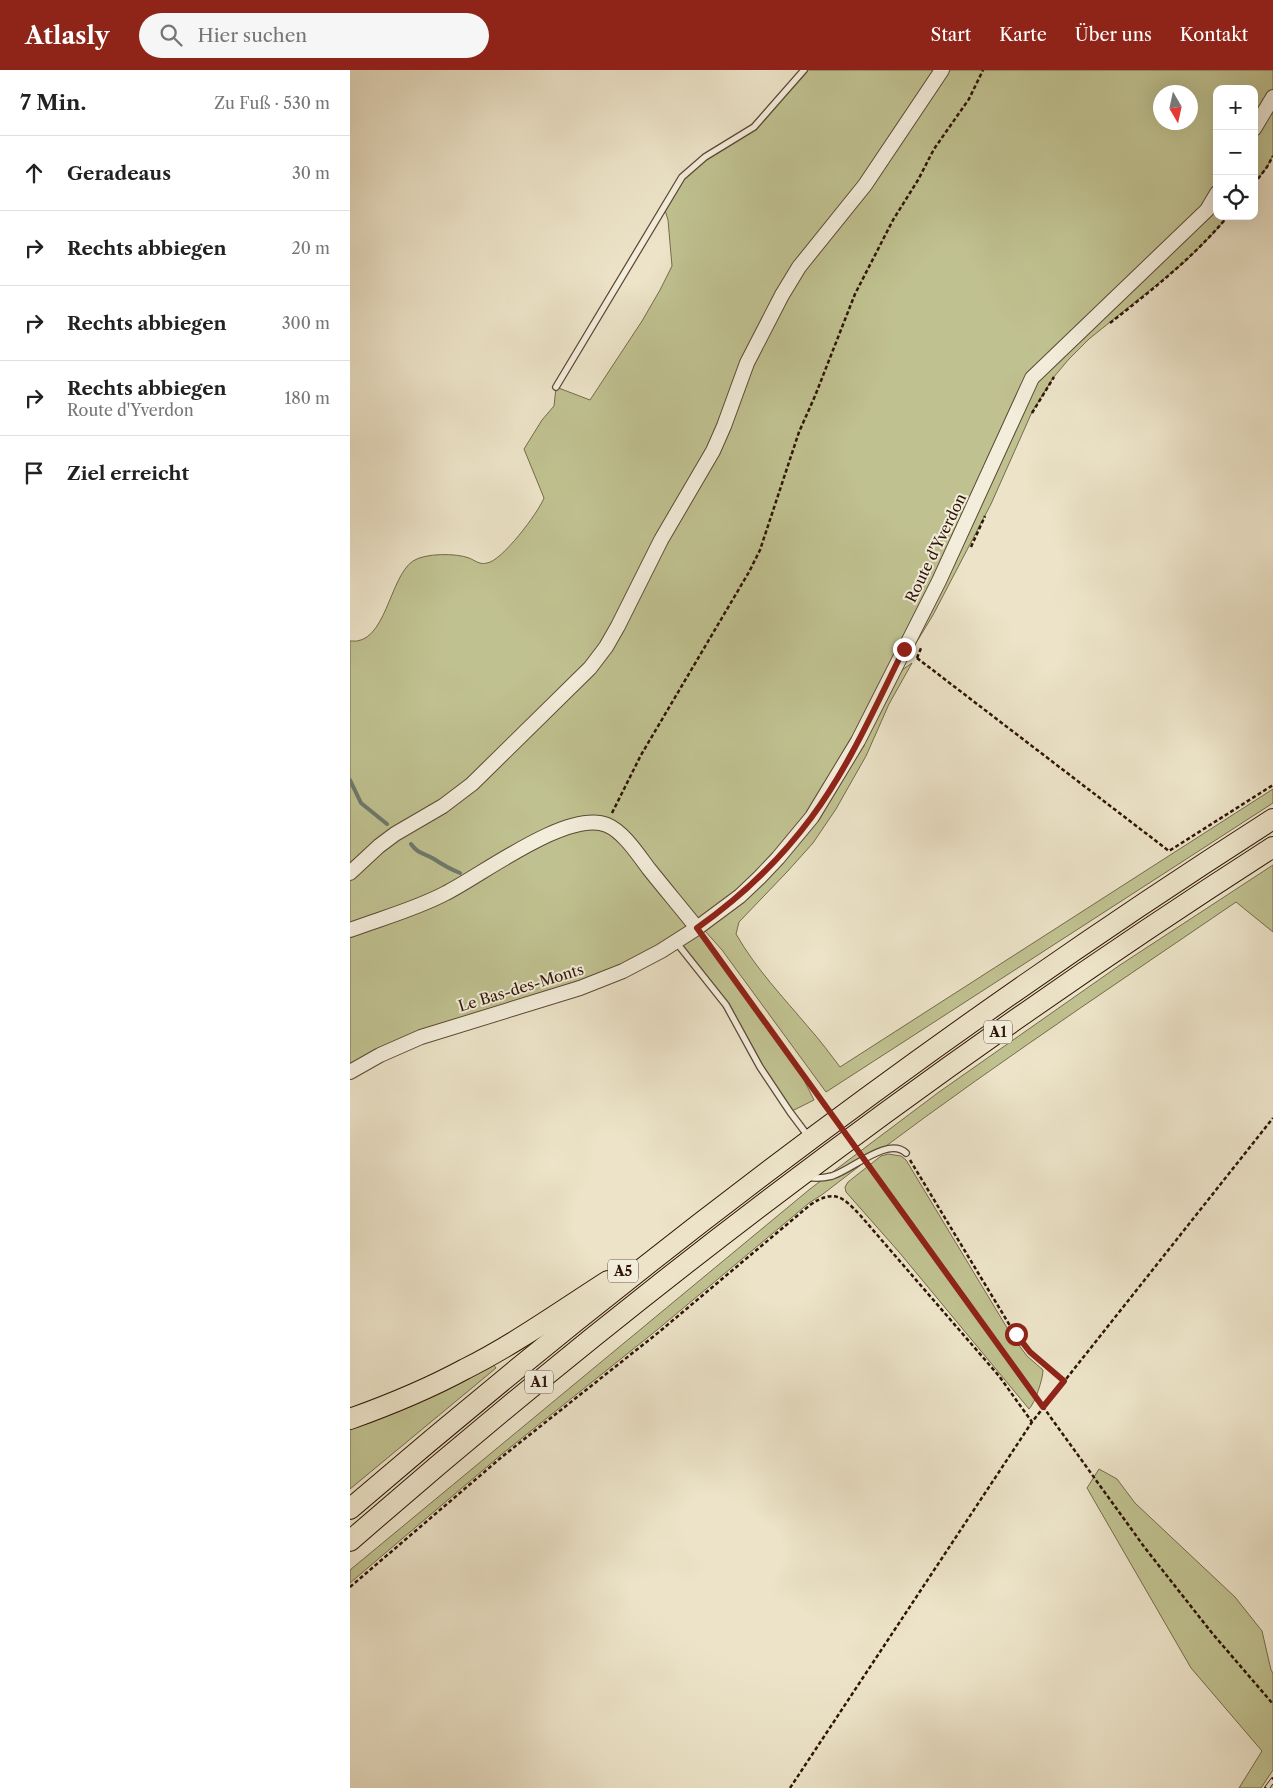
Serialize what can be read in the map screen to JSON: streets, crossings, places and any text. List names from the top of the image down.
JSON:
{
  "streets": {
    "highway": ["A1", "A5"],
    "street": ["Route d'Yverdon", "Le Bas-des-Monts"]
  },
  "crossings": [
    ["Route d'Yverdon", "Le Bas-des-Monts"],
    ["A1", "A5"]
  ],
  "north": "bottom",
  "page": {
    "header": "Atlasly",
    "search": "Hier suchen",
    "nav": [
      "Start",
      "Karte",
      "Über uns",
      "Kontakt"
    ],
    "heading": ["7 Min.", "Zu Fuß · 530 m"],
    "map_buttons": ["+", "−"],
    "list": [
      ["Geradeaus", "30 m"],
      ["Rechts abbiegen", "20 m"],
      ["Rechts abbiegen", "300 m"],
      ["Rechts abbiegen", "Route d'Yverdon", "180 m"],
      "Ziel erreicht"
    ]
  }
}
